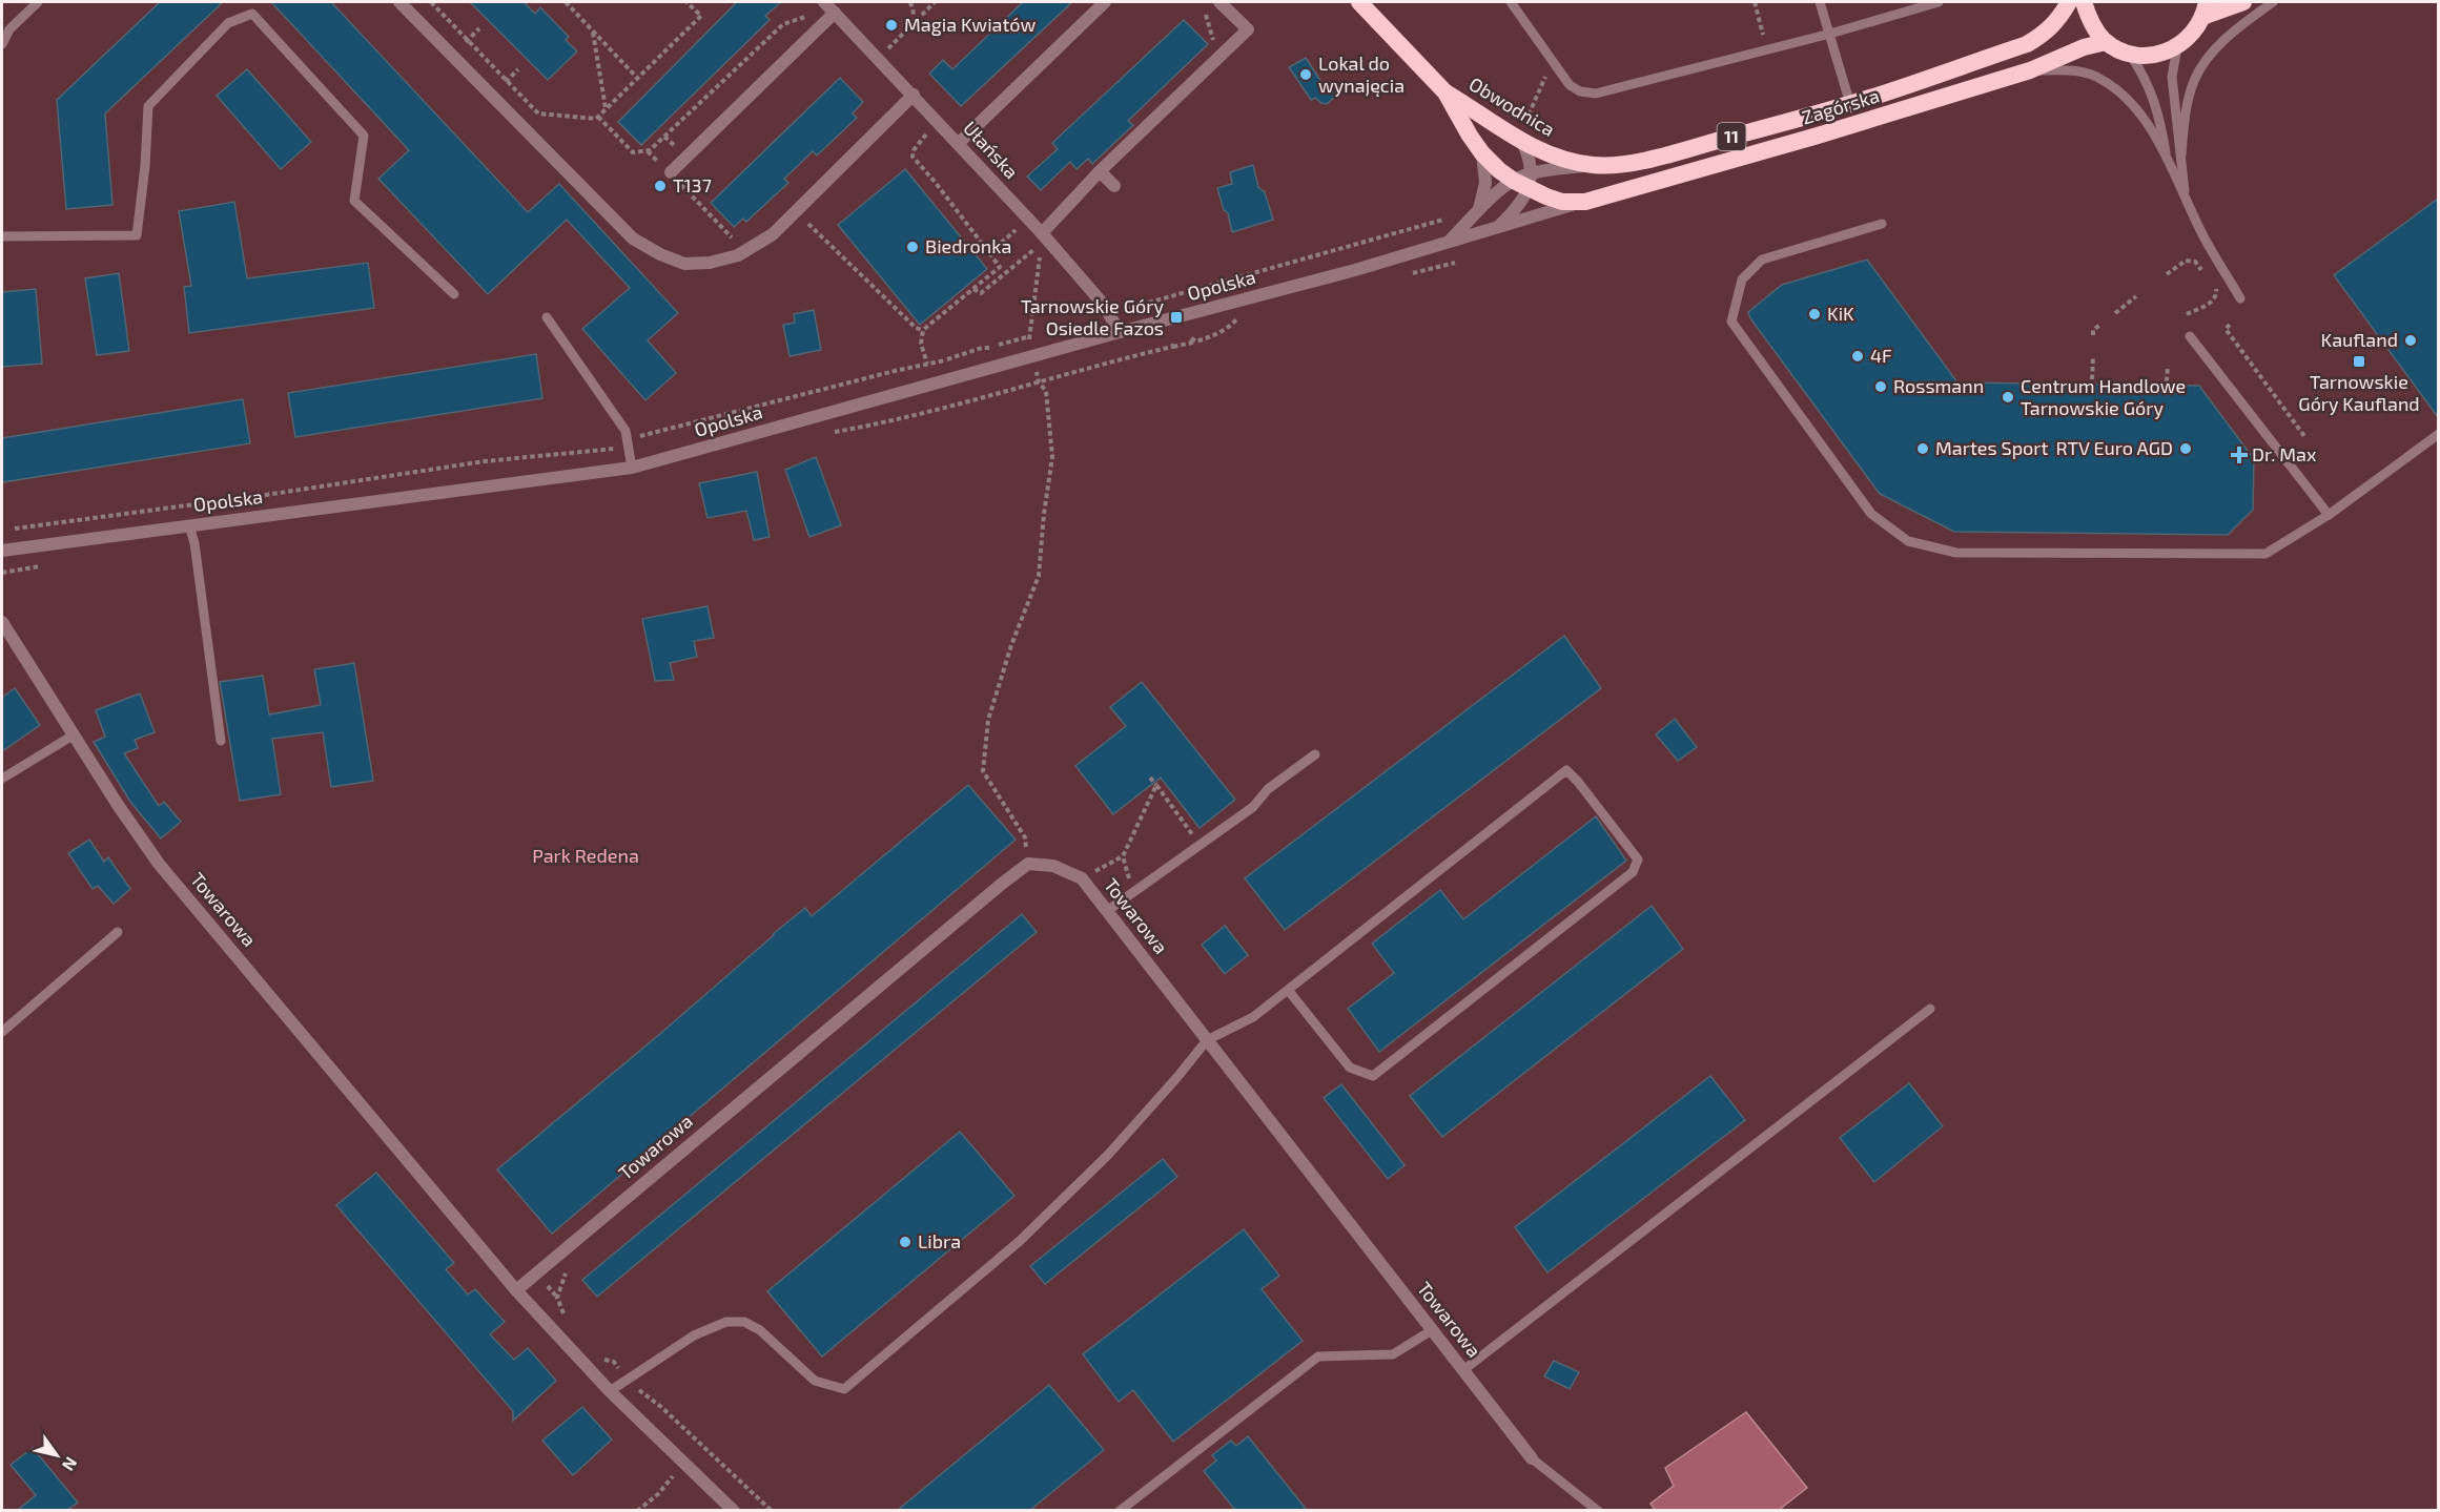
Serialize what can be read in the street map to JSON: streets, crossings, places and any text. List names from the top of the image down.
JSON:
{
  "streets": {
    "highway": ["Obwodnica", "Zagórska", "11"],
    "street": ["Ułańska", "Opolska", "Towarowa"]
  },
  "crossings": [
    ["Obwodnica", "Zagórska"],
    ["Obwodnica", "Opolska"],
    ["Zagórska", "Opolska"],
    ["Ułańska", "Opolska"]
  ],
  "parks": ["Park Redena"],
  "places": {
    "other": [
      "Magia Kwiatów",
      "Lokal do wynajęcia",
      "T137",
      "Biedronka",
      "KiK",
      "Kaufland",
      "4F",
      "Rossmann",
      "Centrum Handlowe Tarnowskie Góry",
      "Martes Sport",
      "RTV Euro AGD",
      "Libra"
    ],
    "transit": ["Tarnowskie Góry Osiedle Fazos", "Tarnowskie Góry Kaufland"],
    "health": ["Dr. Max"]
  },
  "north": "bottom right"
}
